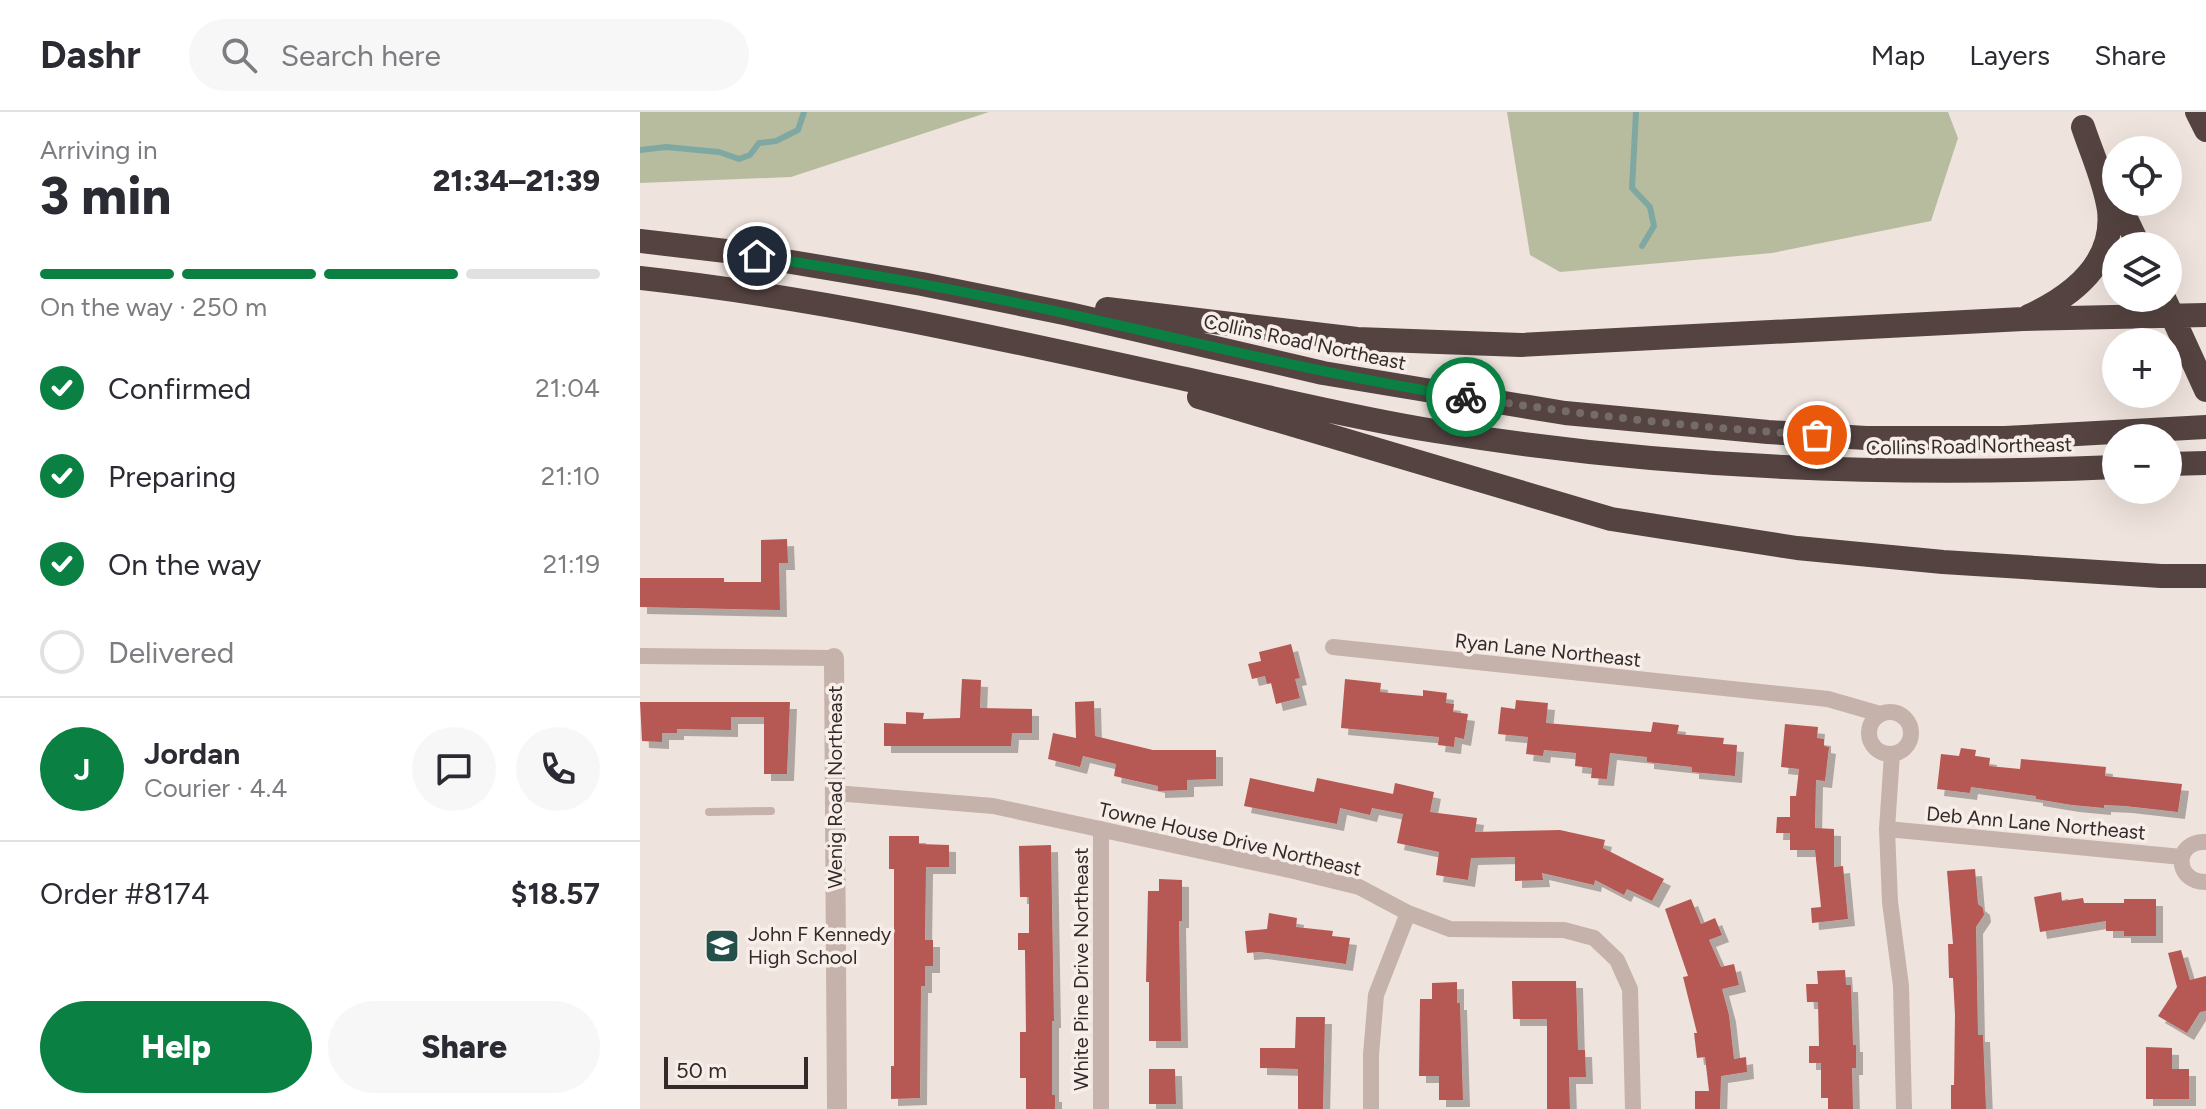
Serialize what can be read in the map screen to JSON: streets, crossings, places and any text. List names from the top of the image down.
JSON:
{
  "streets": {
    "highway": ["Collins Road Northeast"],
    "street": [
      "Ryan Lane Northeast",
      "Wenig Road Northeast",
      "Deb Ann Lane Northeast",
      "Towne House Drive Northeast",
      "White Pine Drive Northeast"
    ]
  },
  "crossings": [
    ["Wenig Road Northeast", "Towne House Drive Northeast"],
    ["Towne House Drive Northeast", "White Pine Drive Northeast"]
  ],
  "places": {
    "school or university": ["John F Kennedy High School"]
  },
  "scale_bar": "50 m",
  "page": {
    "header": "Dashr",
    "search": "Search here",
    "nav": ["Map", "Layers", "Share"],
    "heading": ["3 min", "Arriving in", "21:34–21:39"],
    "panel": [
      "Jordan",
      "Courier · 4.4",
      "Order #8174",
      "$18.57"
    ],
    "map_buttons": ["+", "−"],
    "bar": "On the way · 250 m",
    "list": [
      ["Confirmed", "21:04"],
      ["Preparing", "21:10"],
      ["On the way", "21:19"],
      "Delivered"
    ],
    "round": "J",
    "buttons": ["Help", "Share"],
    "scale": "50 m"
  }
}
